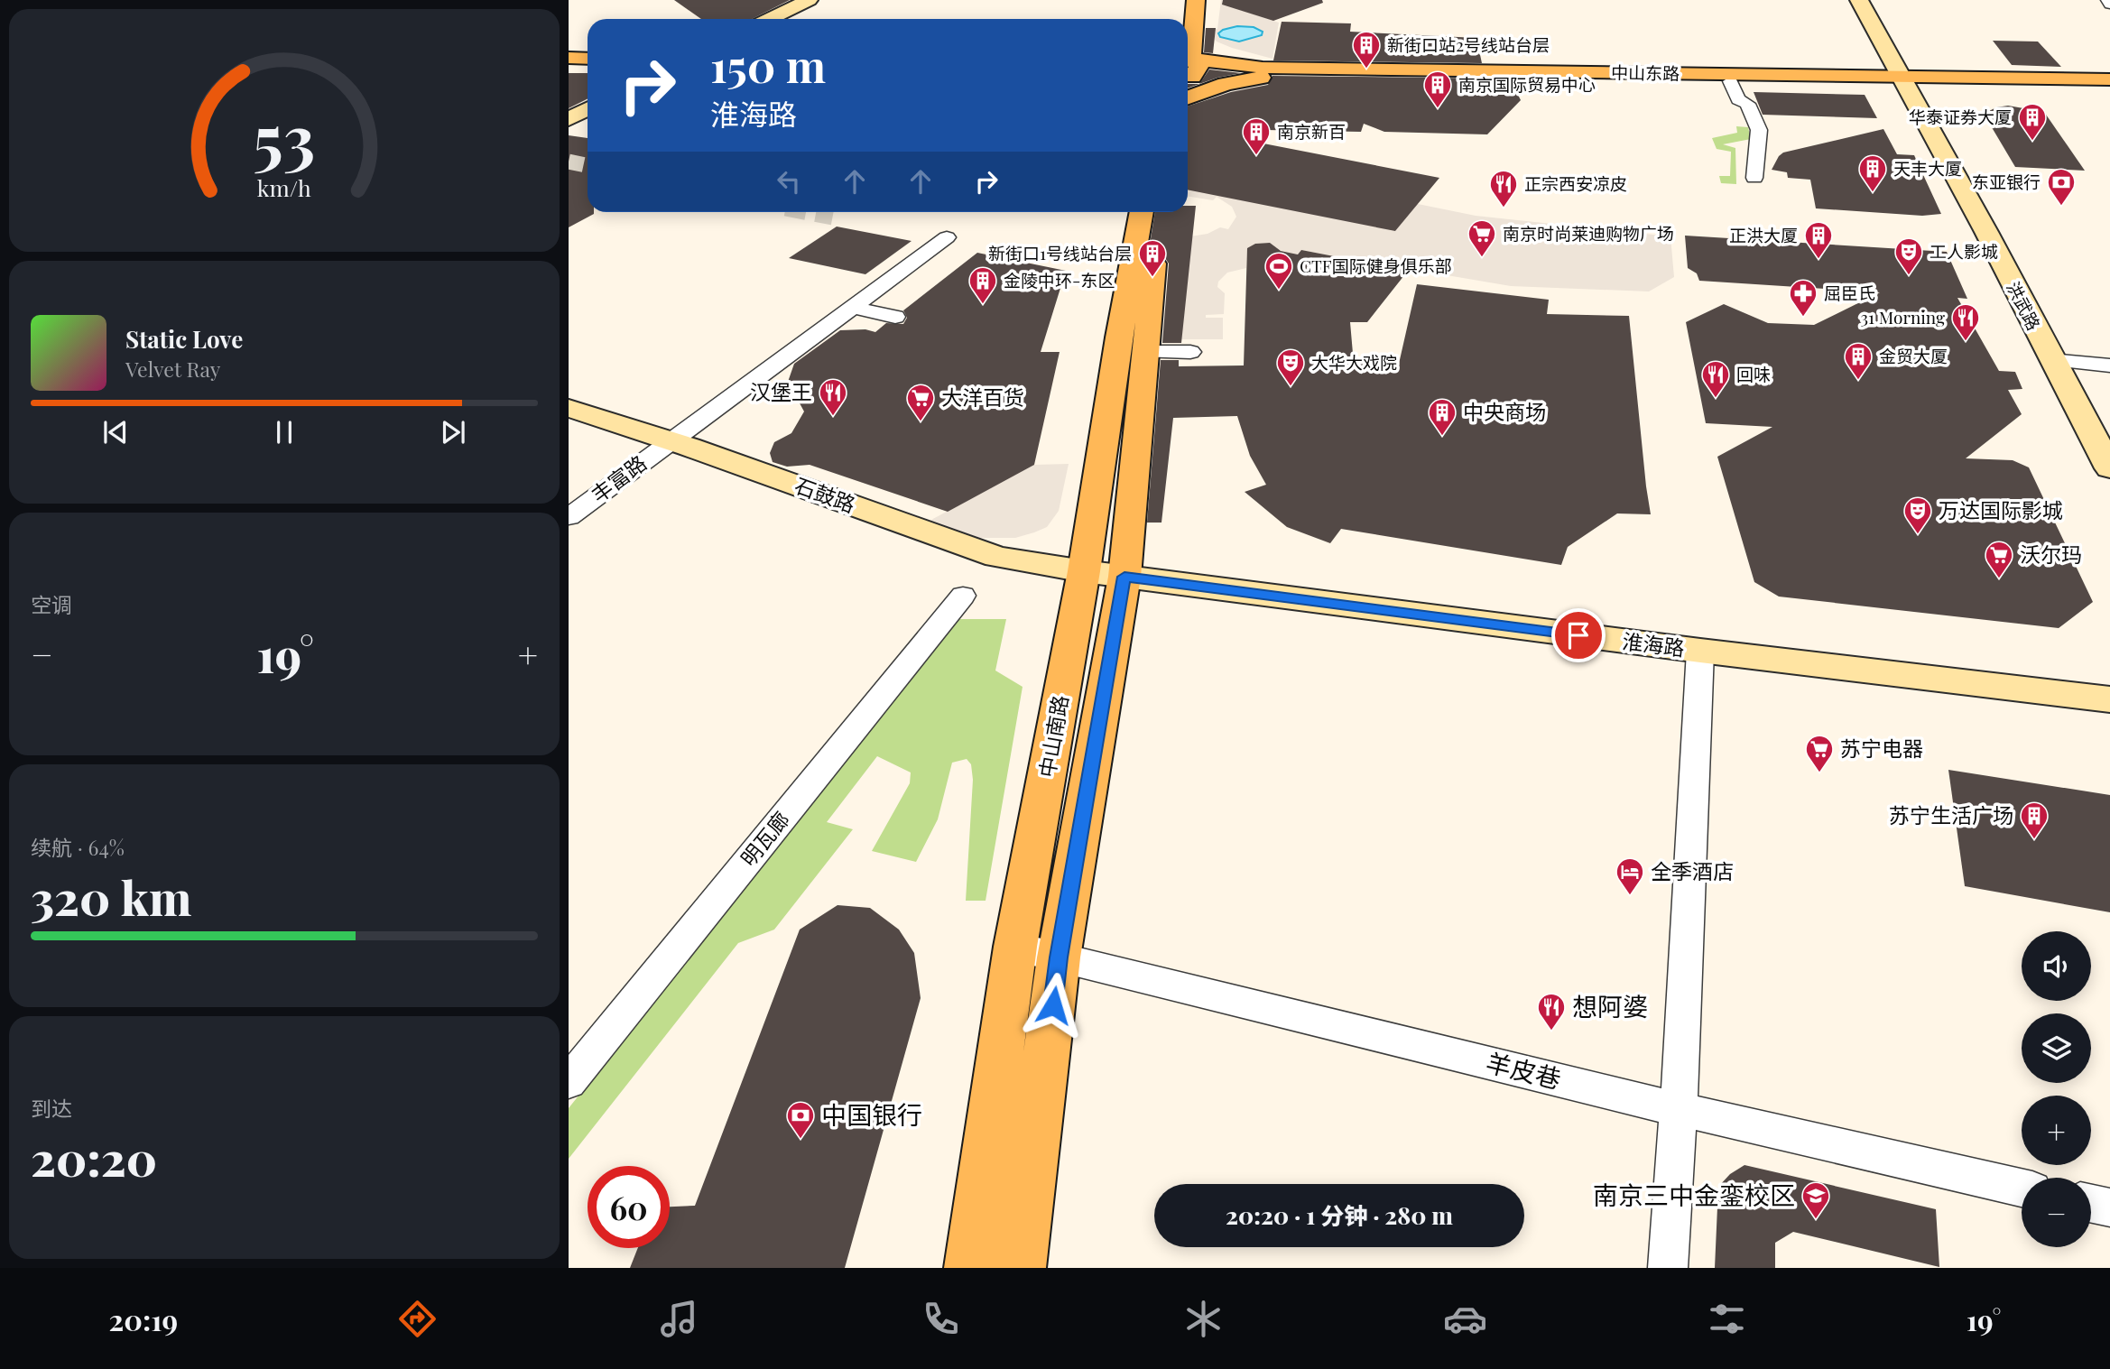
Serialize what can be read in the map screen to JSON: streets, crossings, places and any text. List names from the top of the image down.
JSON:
{
  "streets": {
    "main road": [
      "中山东路",
      "洪武路",
      "石鼓路",
      "淮海路",
      "中山南路"
    ],
    "street": ["丰富路", "明瓦廊", "羊皮巷"]
  },
  "crossings": [
    ["中山东路", "洪武路"],
    ["丰富路", "石鼓路"],
    ["石鼓路", "淮海路"],
    ["石鼓路", "中山南路"],
    ["淮海路", "中山南路"],
    ["中山南路", "羊皮巷"]
  ],
  "places": {
    "building": [
      "新街口站2号线站台层",
      "南京国际贸易中心",
      "华泰证券大厦",
      "南京新百",
      "天丰大厦",
      "正洪大厦",
      "新街口1号线站台层",
      "金陵中环-东区",
      "金贸大厦",
      "中央商场",
      "苏宁生活广场"
    ],
    "bank": ["东亚银行", "中国银行"],
    "restaurant": [
      "正宗西安凉皮",
      "31 Morning",
      "回味",
      "汉堡王",
      "想阿婆"
    ],
    "supermarket": [
      "南京时尚莱迪购物广场",
      "大洋百货",
      "沃尔玛",
      "苏宁电器"
    ],
    "theatre": ["工人影城", "大华大戏院", "万达国际影城"],
    "sports": ["CTF国际健身俱乐部"],
    "pharmacy": ["屈臣氏"],
    "hotel": ["全季酒店"],
    "school or university": ["南京三中金銮校区"]
  },
  "page": {
    "turn": ["150 m", "淮海路"],
    "song": ["Static Love", "Velvet Ray"],
    "tile": [
      "空调",
      ["续航 · 64%", "320 km"],
      ["到达", "20:20"]
    ],
    "heat": ["−", "19°", "+"],
    "map_buttons": ["+", "−"],
    "limit": "60",
    "trip": "20:20 · 1 分钟 · 280 m",
    "tabs": ["20:19", "19°"],
    "gauge": ["53", "km/h"]
  }
}
